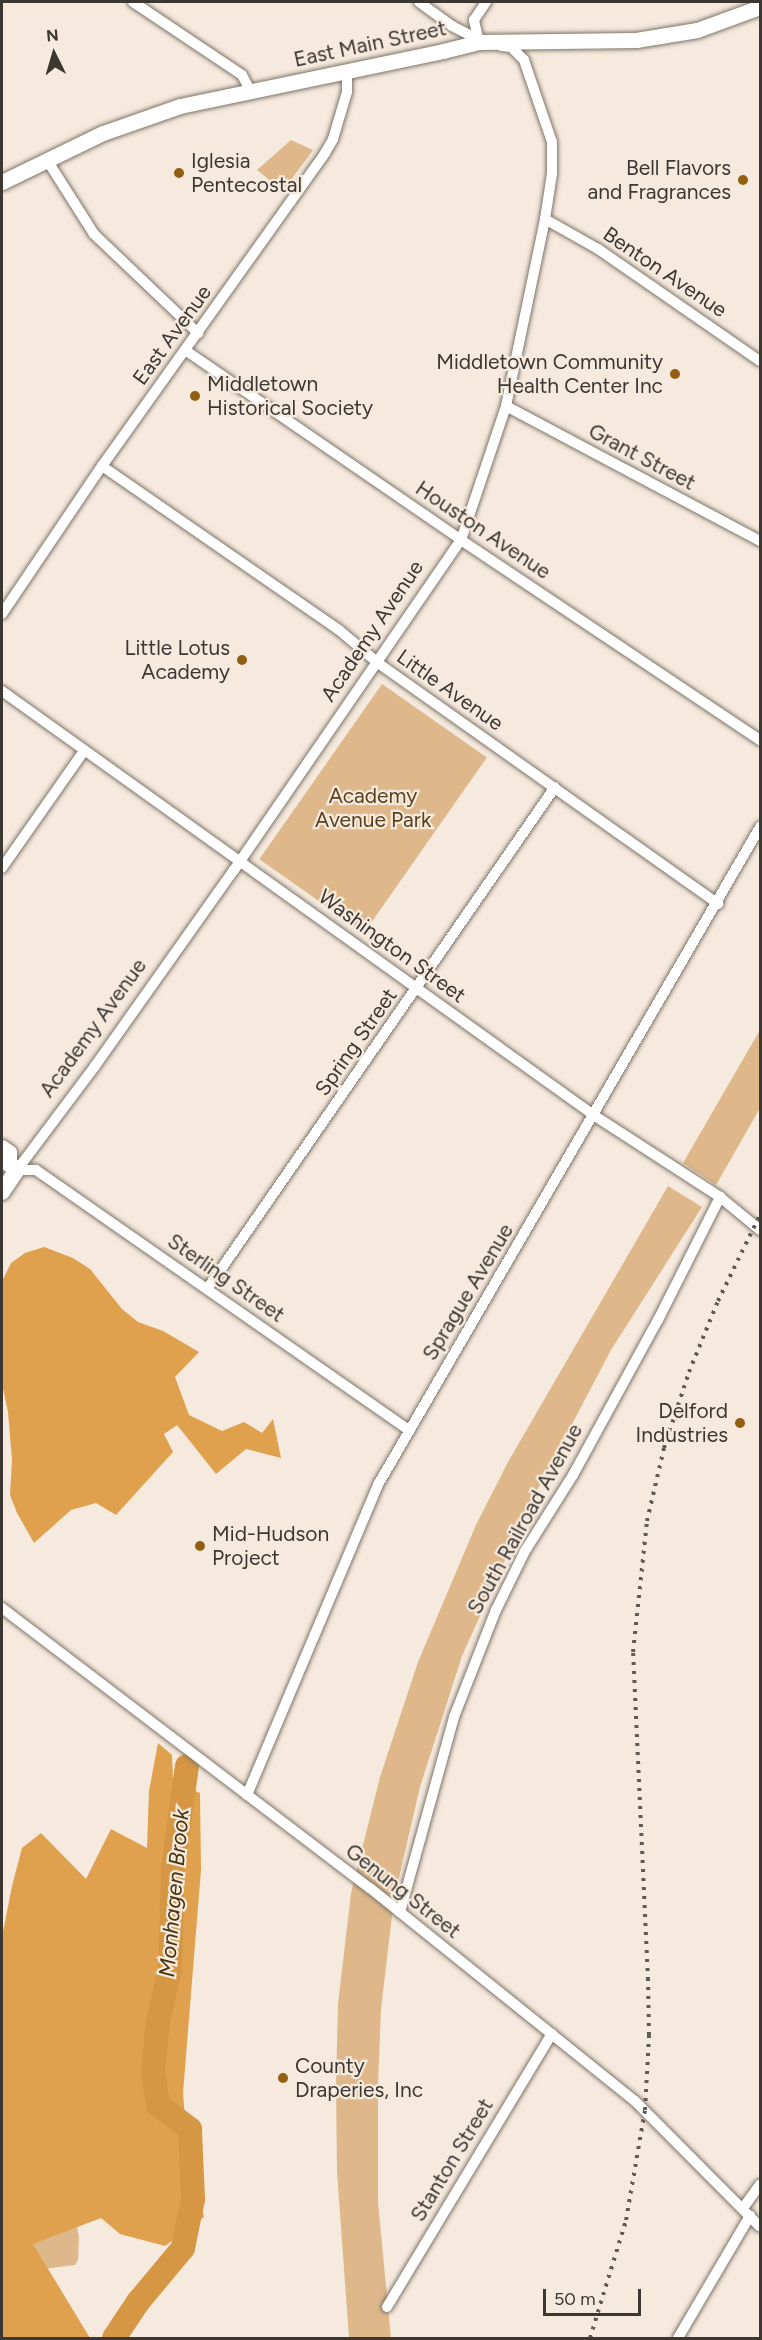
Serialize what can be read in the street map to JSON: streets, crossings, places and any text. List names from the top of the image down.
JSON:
{
  "streets": {
    "main road": ["East Main Street", "Academy Avenue"],
    "street": [
      "Benton Avenue",
      "East Avenue",
      "Grant Street",
      "Houston Avenue",
      "Little Avenue",
      "Washington Street",
      "Spring Street",
      "Sterling Street",
      "Sprague Avenue",
      "South Railroad Avenue",
      "Genung Street",
      "Stanton Street"
    ]
  },
  "crossings": [
    ["East Main Street", "East Avenue"],
    ["East Main Street", "Academy Avenue"],
    ["Benton Avenue", "Academy Avenue"],
    ["East Avenue", "Houston Avenue"],
    ["East Avenue", "Little Avenue"],
    ["Grant Street", "Academy Avenue"],
    ["Houston Avenue", "Academy Avenue"],
    ["Academy Avenue", "Little Avenue"],
    ["Academy Avenue", "Washington Street"],
    ["Academy Avenue", "Sterling Street"],
    ["Little Avenue", "Spring Street"],
    ["Little Avenue", "Sprague Avenue"],
    ["Washington Street", "Spring Street"],
    ["Washington Street", "Sprague Avenue"],
    ["Washington Street", "South Railroad Avenue"],
    ["Spring Street", "Sterling Street"],
    ["Sterling Street", "Sprague Avenue"],
    ["Sprague Avenue", "Genung Street"],
    ["South Railroad Avenue", "Genung Street"],
    ["Genung Street", "Stanton Street"]
  ],
  "water": ["Monhagen Brook"],
  "parks": ["Academy Avenue Park"],
  "places": [
    "Iglesia Pentecostal",
    "Bell Flavors and Fragrances",
    "Middletown Community Health Center Inc",
    "Middletown Historical Society",
    "Little Lotus Academy",
    "Delford Industries",
    "Mid-Hudson Project",
    "County Draperies, Inc"
  ],
  "scale_bar": "50 m",
  "north": "top"
}
